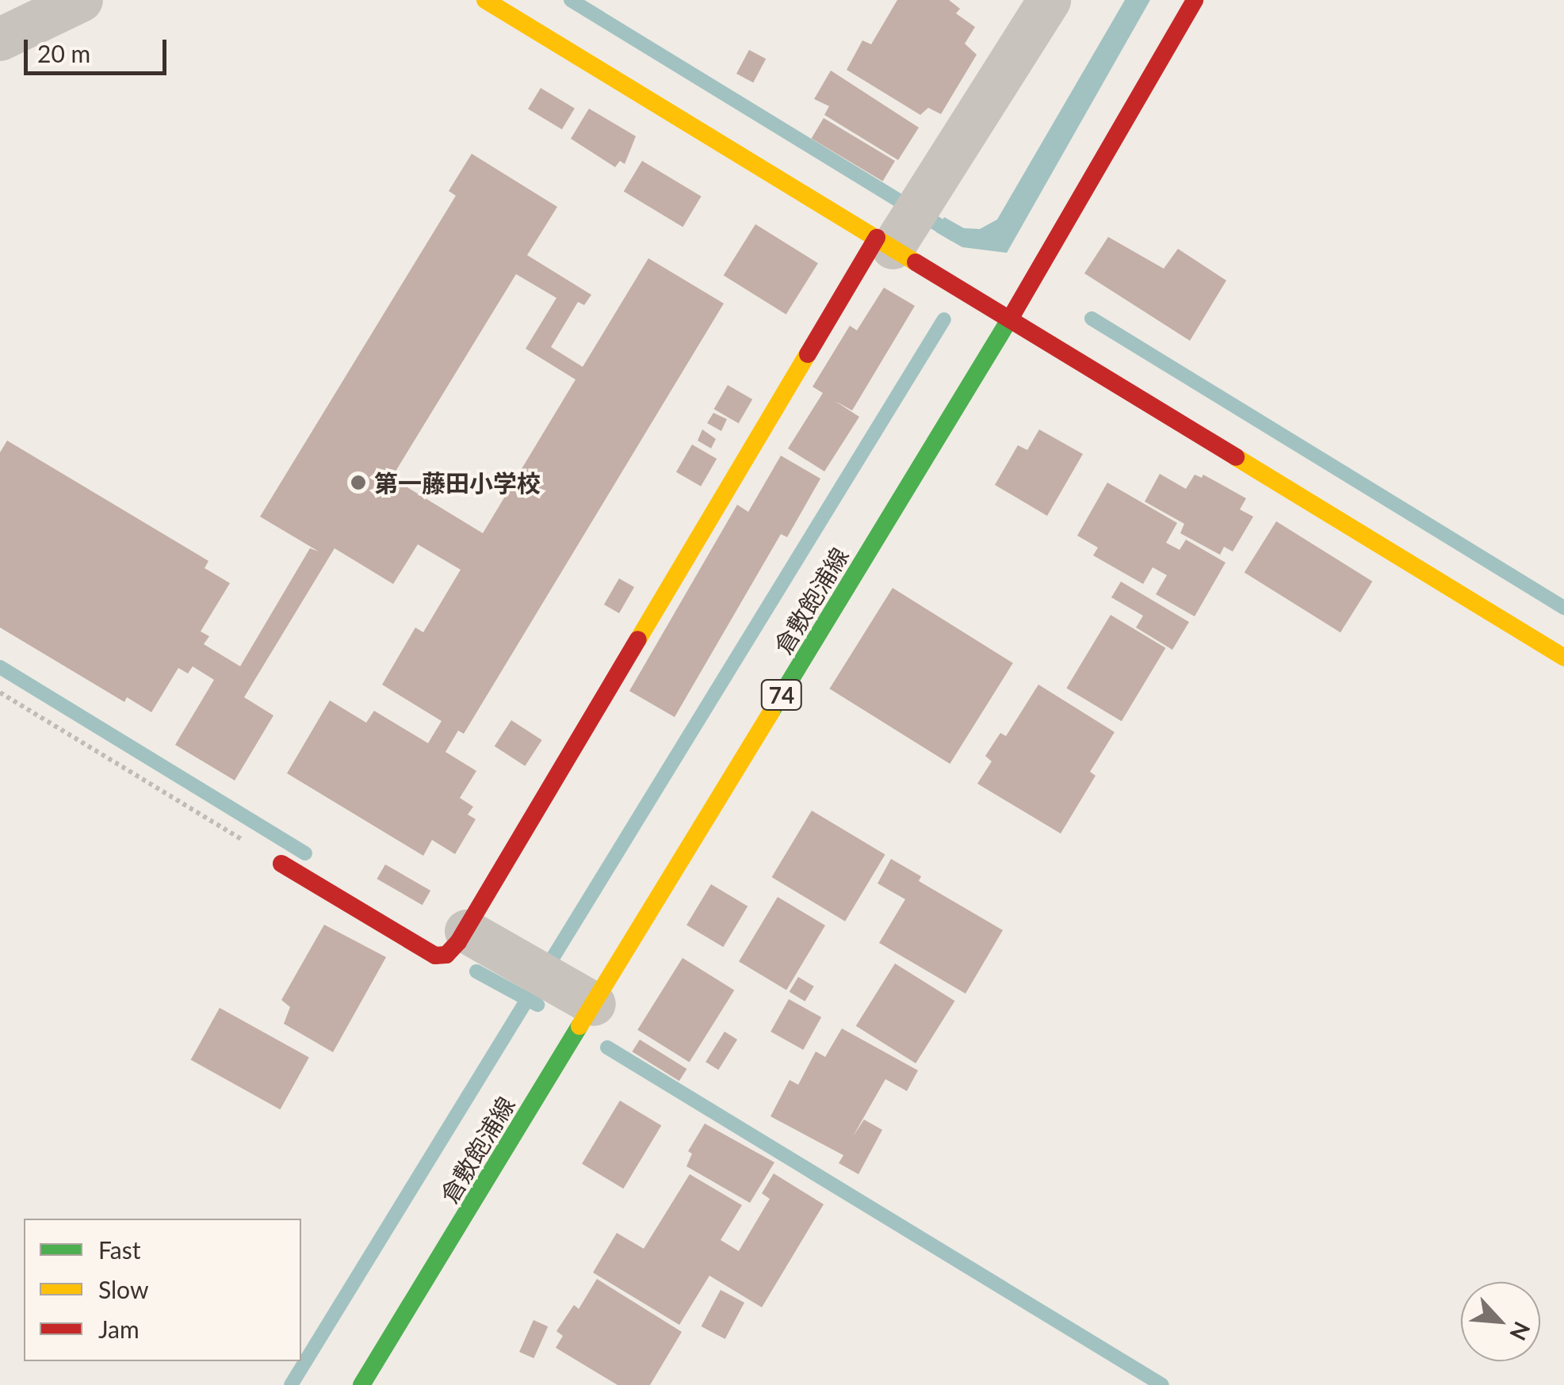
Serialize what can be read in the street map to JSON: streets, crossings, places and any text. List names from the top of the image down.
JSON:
{
  "streets": {
    "street": ["倉敷飽浦線", "74"]
  },
  "places": ["第一藤田小学校"],
  "legend": ["Fast", "Slow", "Jam"],
  "scale_bar": "20 m",
  "north": "bottom right"
}
